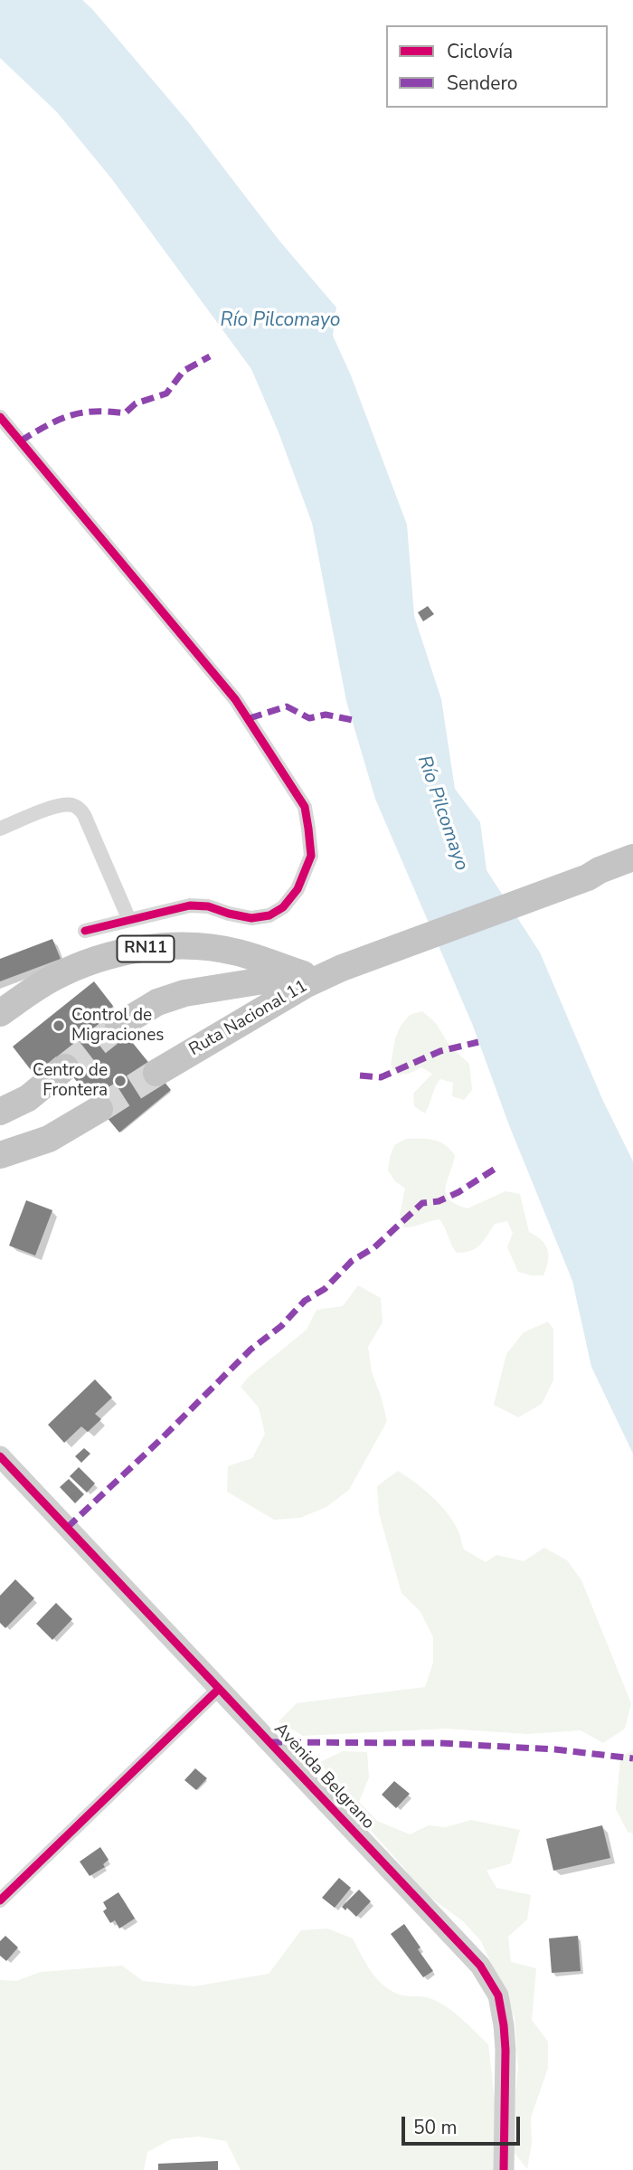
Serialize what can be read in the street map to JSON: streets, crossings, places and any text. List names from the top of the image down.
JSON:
{
  "streets": {
    "highway": ["RN11", "Ruta Nacional 11"],
    "street": ["Avenida Belgrano"]
  },
  "water": ["Río Pilcomayo"],
  "places": ["Control de Migraciones", "Centro de Frontera"],
  "legend": ["Ciclovía", "Sendero"],
  "scale_bar": "50 m"
}
